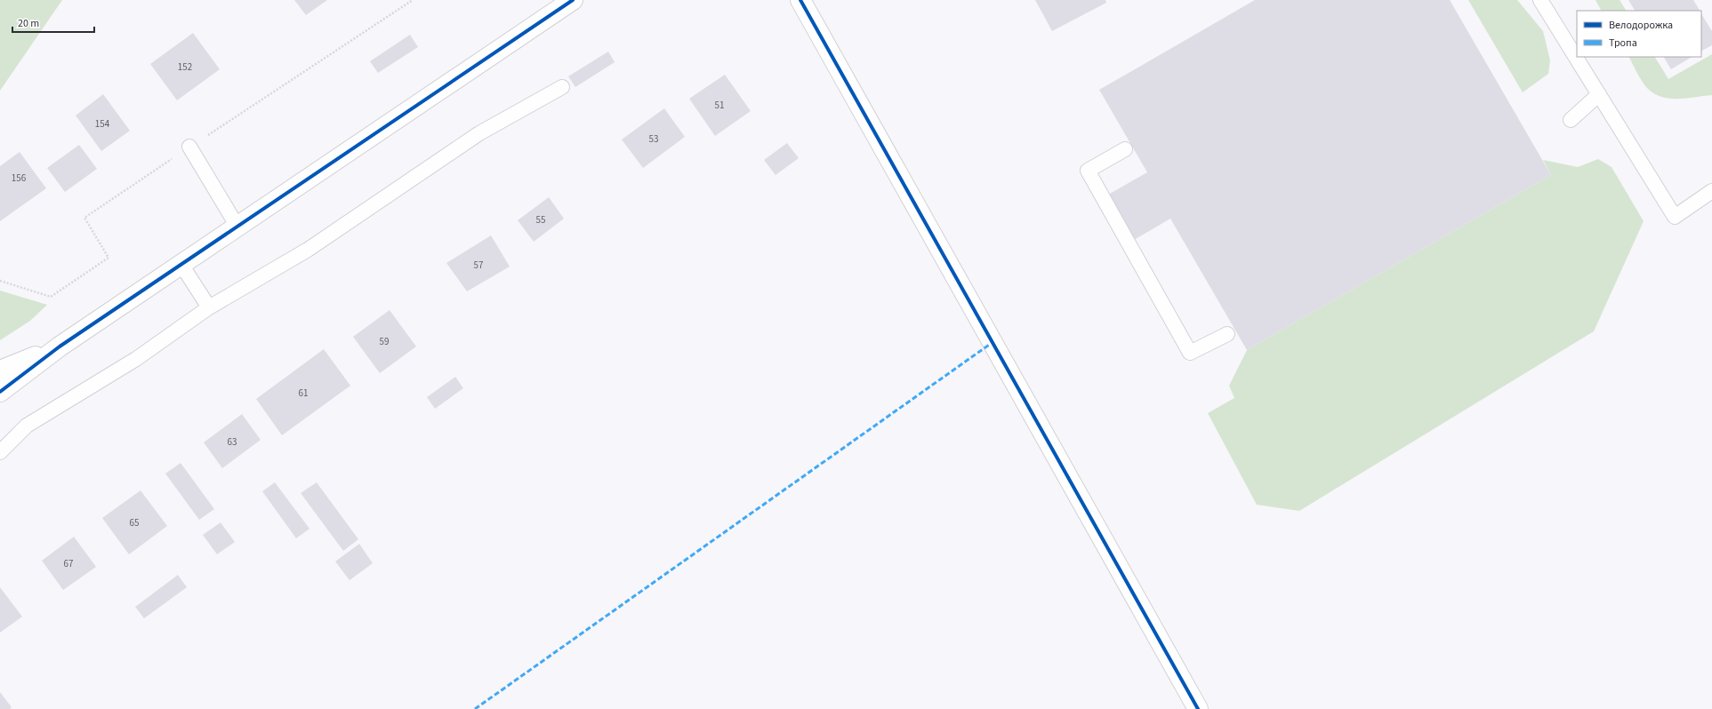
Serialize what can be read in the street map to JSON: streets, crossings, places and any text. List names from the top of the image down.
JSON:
{
  "house_numbers": [
    "152",
    "51",
    "154",
    "53",
    "156",
    "55",
    "57",
    "59",
    "61",
    "63",
    "65",
    "67"
  ],
  "legend": ["Велодорожка", "Тропа"],
  "scale_bar": "20 m"
}
